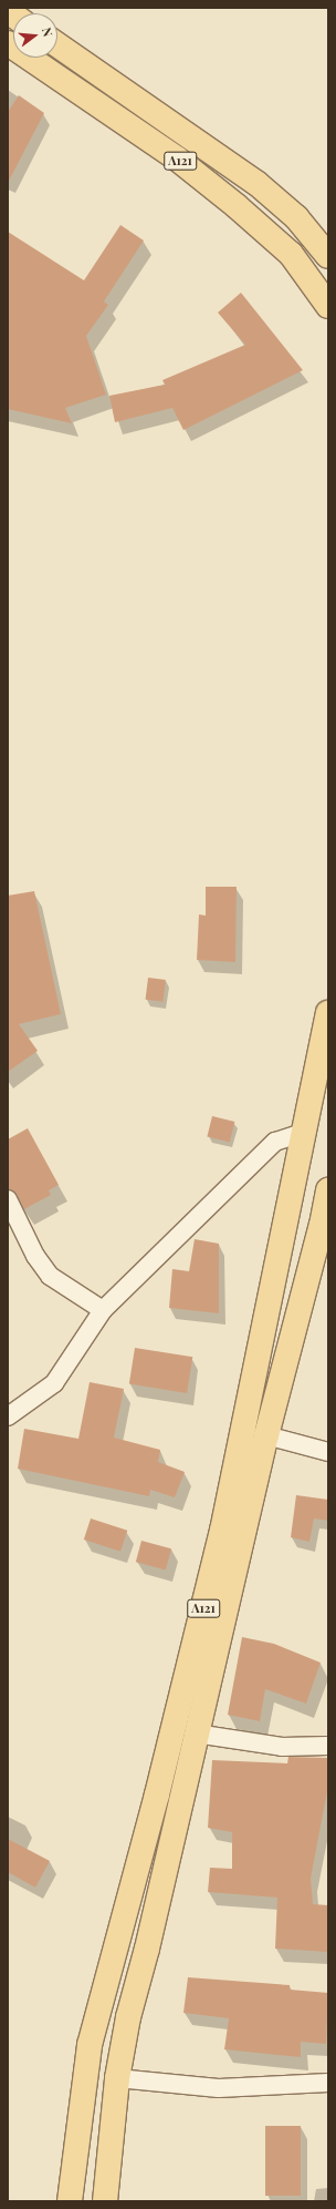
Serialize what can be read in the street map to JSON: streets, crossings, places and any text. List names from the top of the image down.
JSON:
{
  "streets": {
    "main road": ["A121"]
  },
  "north": "right"
}
